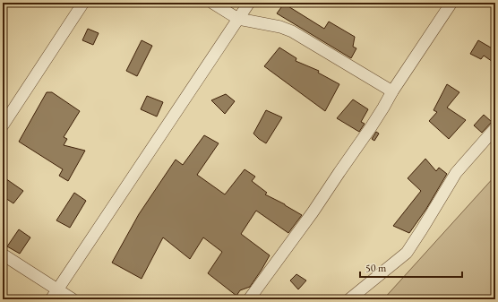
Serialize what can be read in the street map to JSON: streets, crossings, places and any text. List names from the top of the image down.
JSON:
{
  "scale_bar": "50 m"
}
